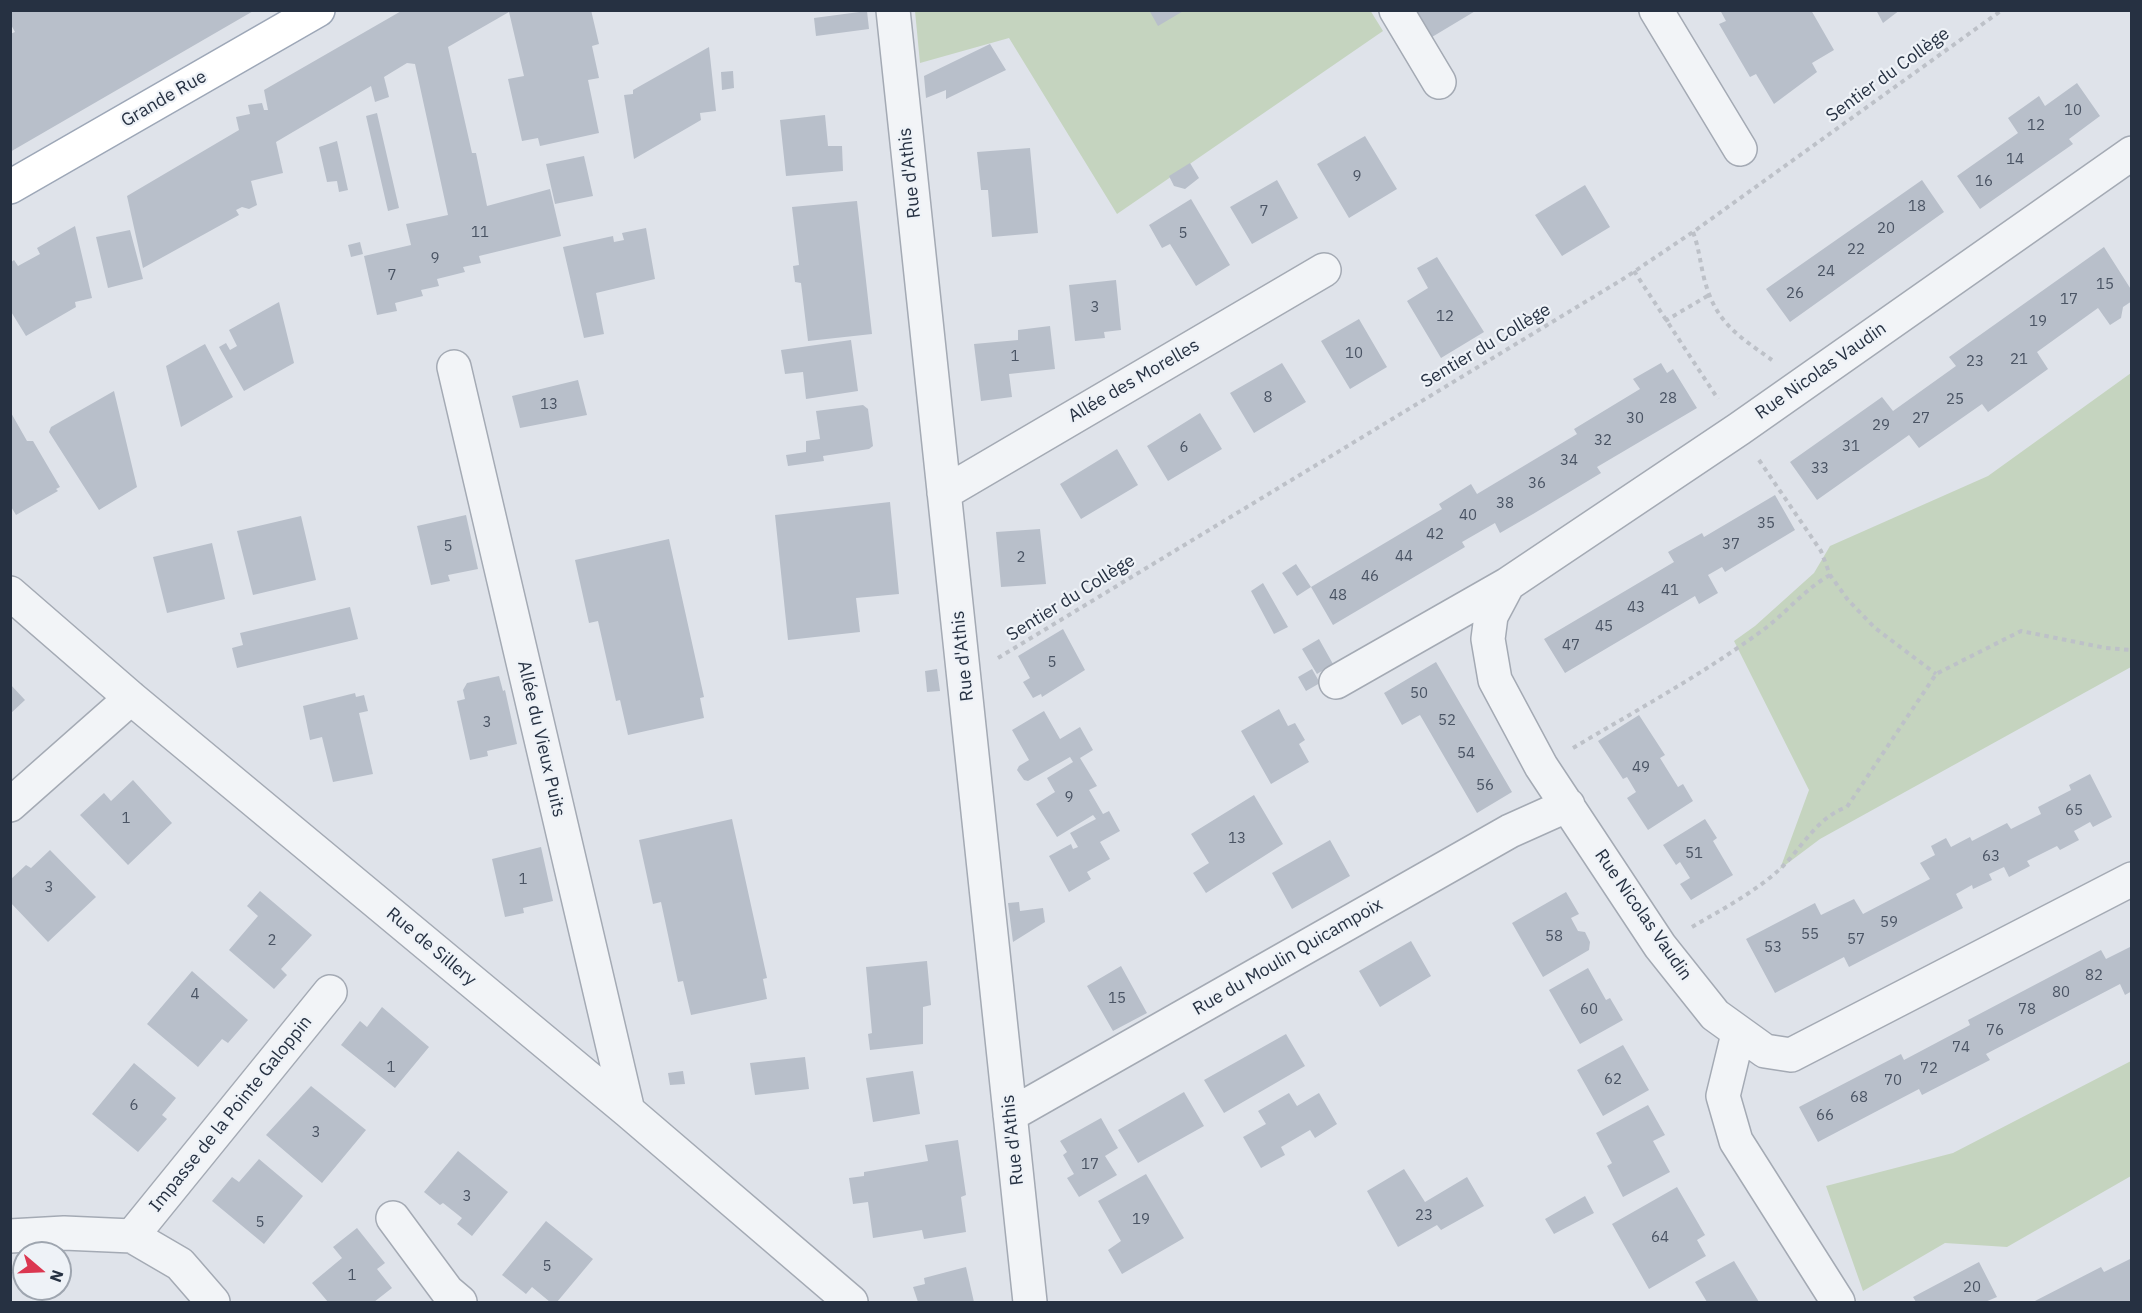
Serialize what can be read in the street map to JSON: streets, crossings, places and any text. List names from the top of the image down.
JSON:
{
  "streets": {
    "main road": ["Grande Rue"],
    "street": [
      "Rue d'Athis",
      "Rue Nicolas Vaudin",
      "Allée des Morelles",
      "Allée du Vieux Puits",
      "Rue de Sillery",
      "Rue du Moulin Quicampoix",
      "Impasse de la Pointe Galoppin"
    ],
    "path": ["Sentier du Collège"]
  },
  "crossings": [
    ["Sentier du Collège", "Rue d'Athis"],
    ["Rue d'Athis", "Allée des Morelles"],
    ["Rue d'Athis", "Rue du Moulin Quicampoix"],
    ["Rue Nicolas Vaudin", "Rue du Moulin Quicampoix"],
    ["Allée du Vieux Puits", "Rue de Sillery"]
  ],
  "house_numbers": [
    "10",
    "12",
    "14",
    "9",
    "16",
    "18",
    "7",
    "20",
    "11",
    "5",
    "22",
    "9",
    "24",
    "7",
    "15",
    "26",
    "17",
    "3",
    "12",
    "19",
    "10",
    "1",
    "21",
    "23",
    "8",
    "28",
    "25",
    "13",
    "30",
    "27",
    "29",
    "32",
    "31",
    "6",
    "34",
    "33",
    "36",
    "38",
    "40",
    "35",
    "42",
    "37",
    "5",
    "44",
    "2",
    "46",
    "41",
    "48",
    "43",
    "45",
    "47",
    "5",
    "50",
    "52",
    "3",
    "54",
    "49",
    "56",
    "9",
    "65",
    "1",
    "13",
    "51",
    "63",
    "1",
    "3",
    "59",
    "55",
    "58",
    "57",
    "2",
    "53",
    "82",
    "80",
    "4",
    "15",
    "60",
    "78",
    "76",
    "74",
    "1",
    "72",
    "62",
    "70",
    "68",
    "6",
    "66",
    "3",
    "17",
    "3",
    "23",
    "19",
    "5",
    "64",
    "5",
    "1",
    "20"
  ],
  "north": "right"
}
